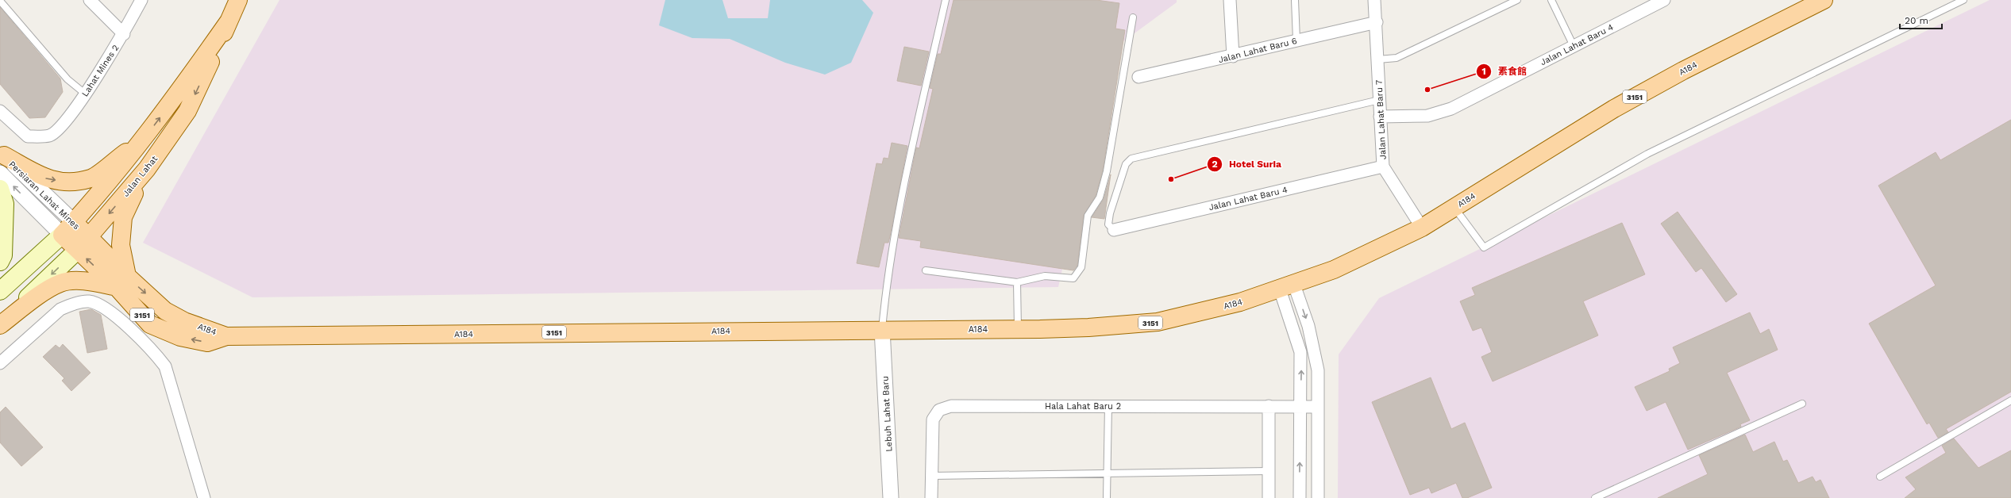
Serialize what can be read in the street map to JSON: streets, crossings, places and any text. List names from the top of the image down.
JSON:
{
  "streets": {
    "main road": [
      "A184",
      "3151",
      "Jalan Lahat",
      "Persiaran Lahat Mines"
    ],
    "street": [
      "Jalan Lahat Baru 4",
      "Jalan Lahat Baru 6",
      "Lahat Mines 2",
      "Jalan Lahat Baru 7",
      "Hala Lahat Baru 2",
      "Lebuh Lahat Baru"
    ]
  },
  "crossings": [
    ["Jalan Lahat Baru 4", "Jalan Lahat Baru 7"],
    ["Jalan Lahat Baru 6", "Jalan Lahat Baru 7"],
    ["A184", "3151"],
    ["A184", "Jalan Lahat Baru 7"],
    ["A184", "Jalan Lahat"],
    ["A184", "Persiaran Lahat Mines"],
    ["A184", "Lebuh Lahat Baru"],
    ["3151", "Jalan Lahat"],
    ["3151", "Persiaran Lahat Mines"],
    ["Jalan Lahat", "Persiaran Lahat Mines"]
  ],
  "places": ["素食館", "Hotel Suria"],
  "scale_bar": "20 m"
}
